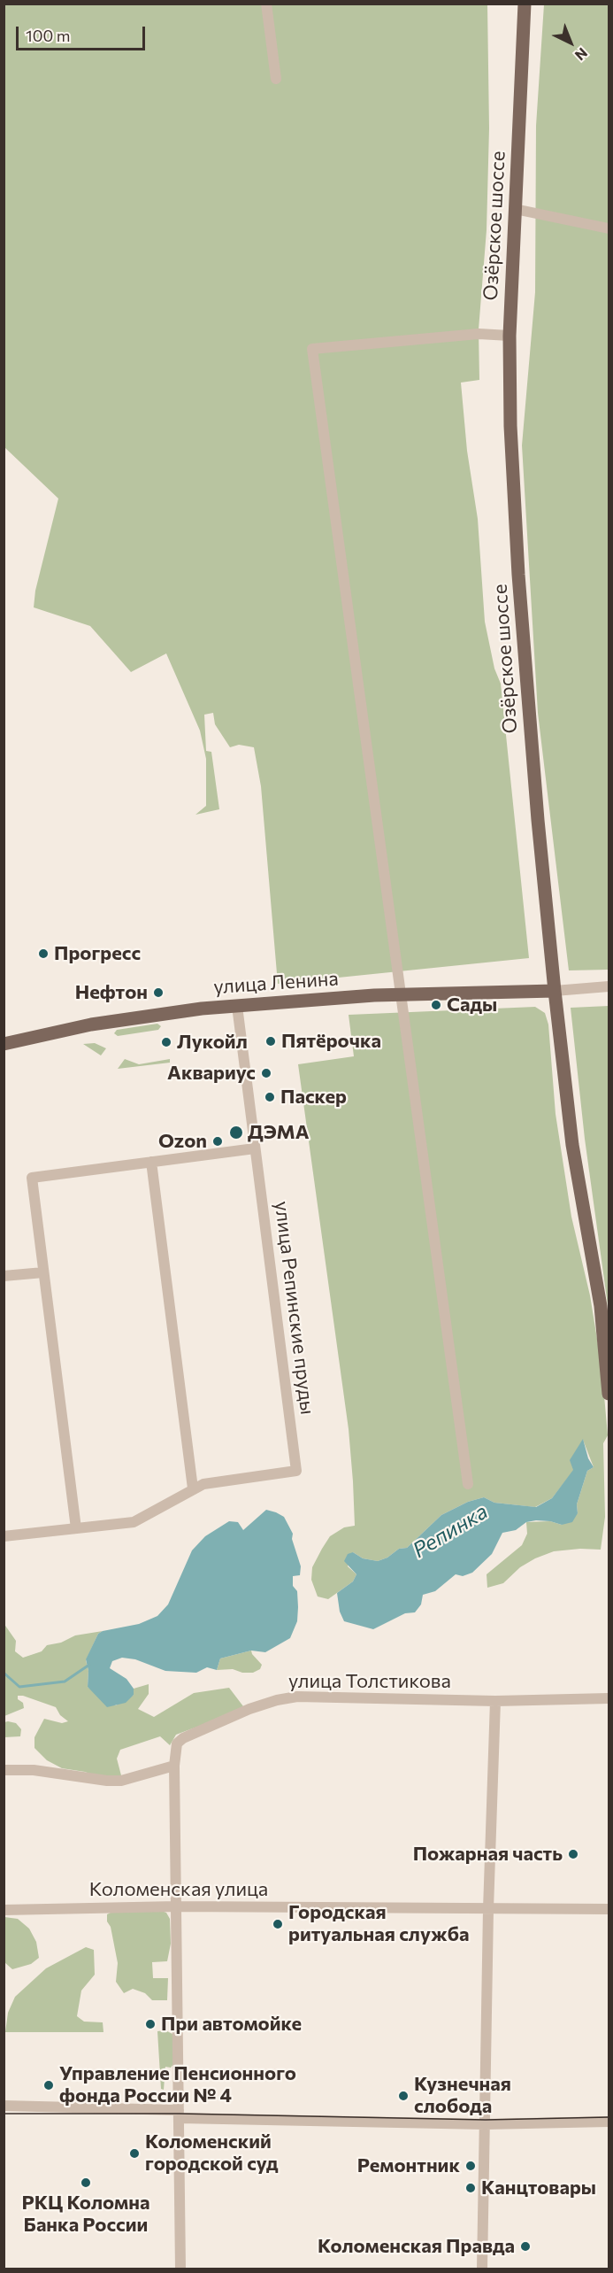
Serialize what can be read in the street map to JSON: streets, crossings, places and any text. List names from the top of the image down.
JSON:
{
  "streets": {
    "main road": ["Озёрское шоссе", "улица Ленина"],
    "street": ["улица Репинские пруды", "улица Толстикова", "Коломенская улица"]
  },
  "crossings": [
    ["Озёрское шоссе", "улица Ленина"],
    ["улица Толстикова", "Коломенская улица"]
  ],
  "water": ["Репинка"],
  "places": [
    "Прогресс",
    "Нефтон",
    "Сады",
    "Пятёрочка",
    "Лукойл",
    "Аквариус",
    "Паскер",
    "ДЭМА",
    "Ozon",
    "Пожарная часть",
    "Городская ритуальная служба",
    "При автомойке",
    "Управление Пенсионного фонда России № 4",
    "Кузнечная слобода",
    "Коломенский городской суд",
    "Ремонтник",
    "РКЦ Коломна Банка России",
    "Канцтовары",
    "Коломенская Правда"
  ],
  "scale_bar": "100 m",
  "north": "bottom right"
}
